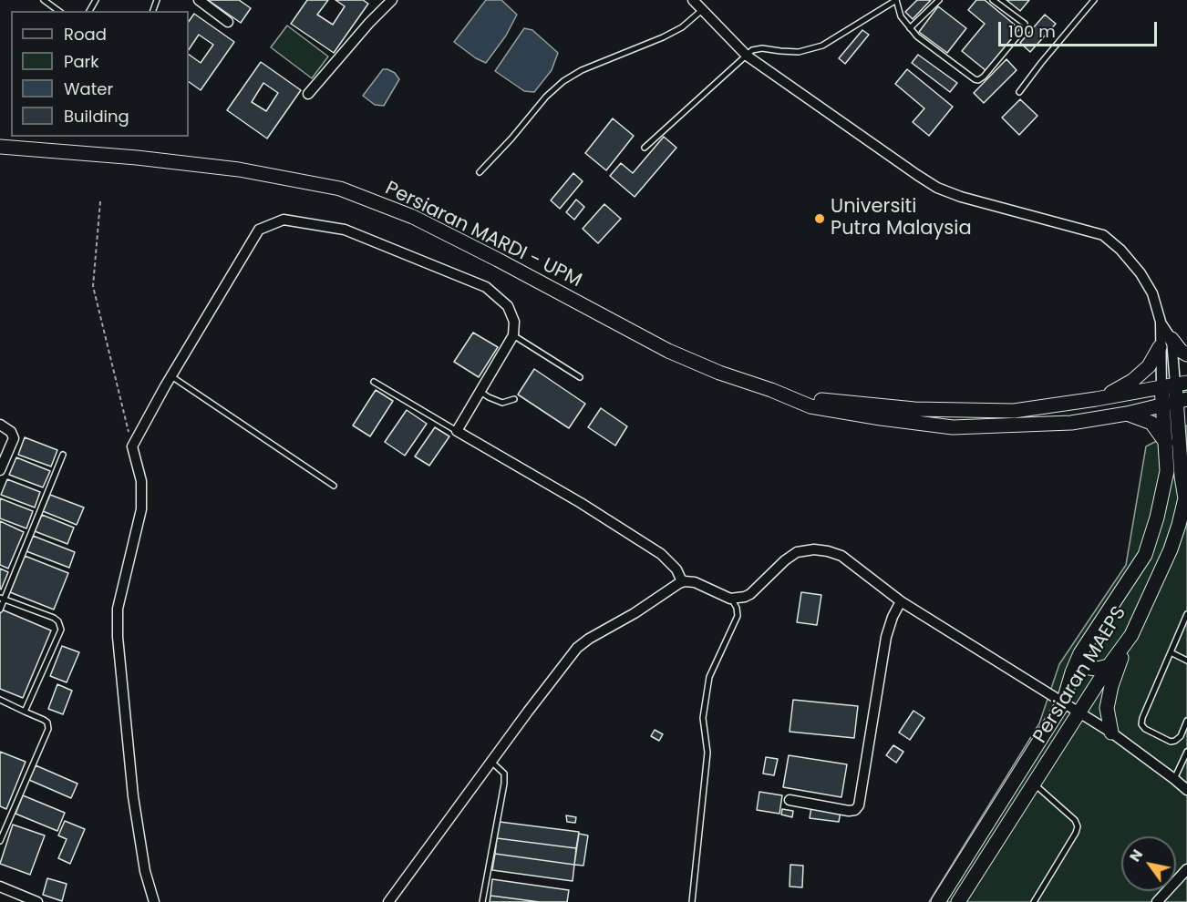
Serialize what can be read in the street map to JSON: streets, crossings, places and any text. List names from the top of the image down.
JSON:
{
  "streets": {
    "street": ["Persiaran MARDI - UPM", "Persiaran MAEPS"]
  },
  "crossings": [
    ["Persiaran MARDI - UPM", "Persiaran MAEPS"]
  ],
  "places": ["Universiti Putra Malaysia"],
  "legend": [
    "Road",
    "Park",
    "Water",
    "Building"
  ],
  "scale_bar": "100 m",
  "north": "top left"
}
